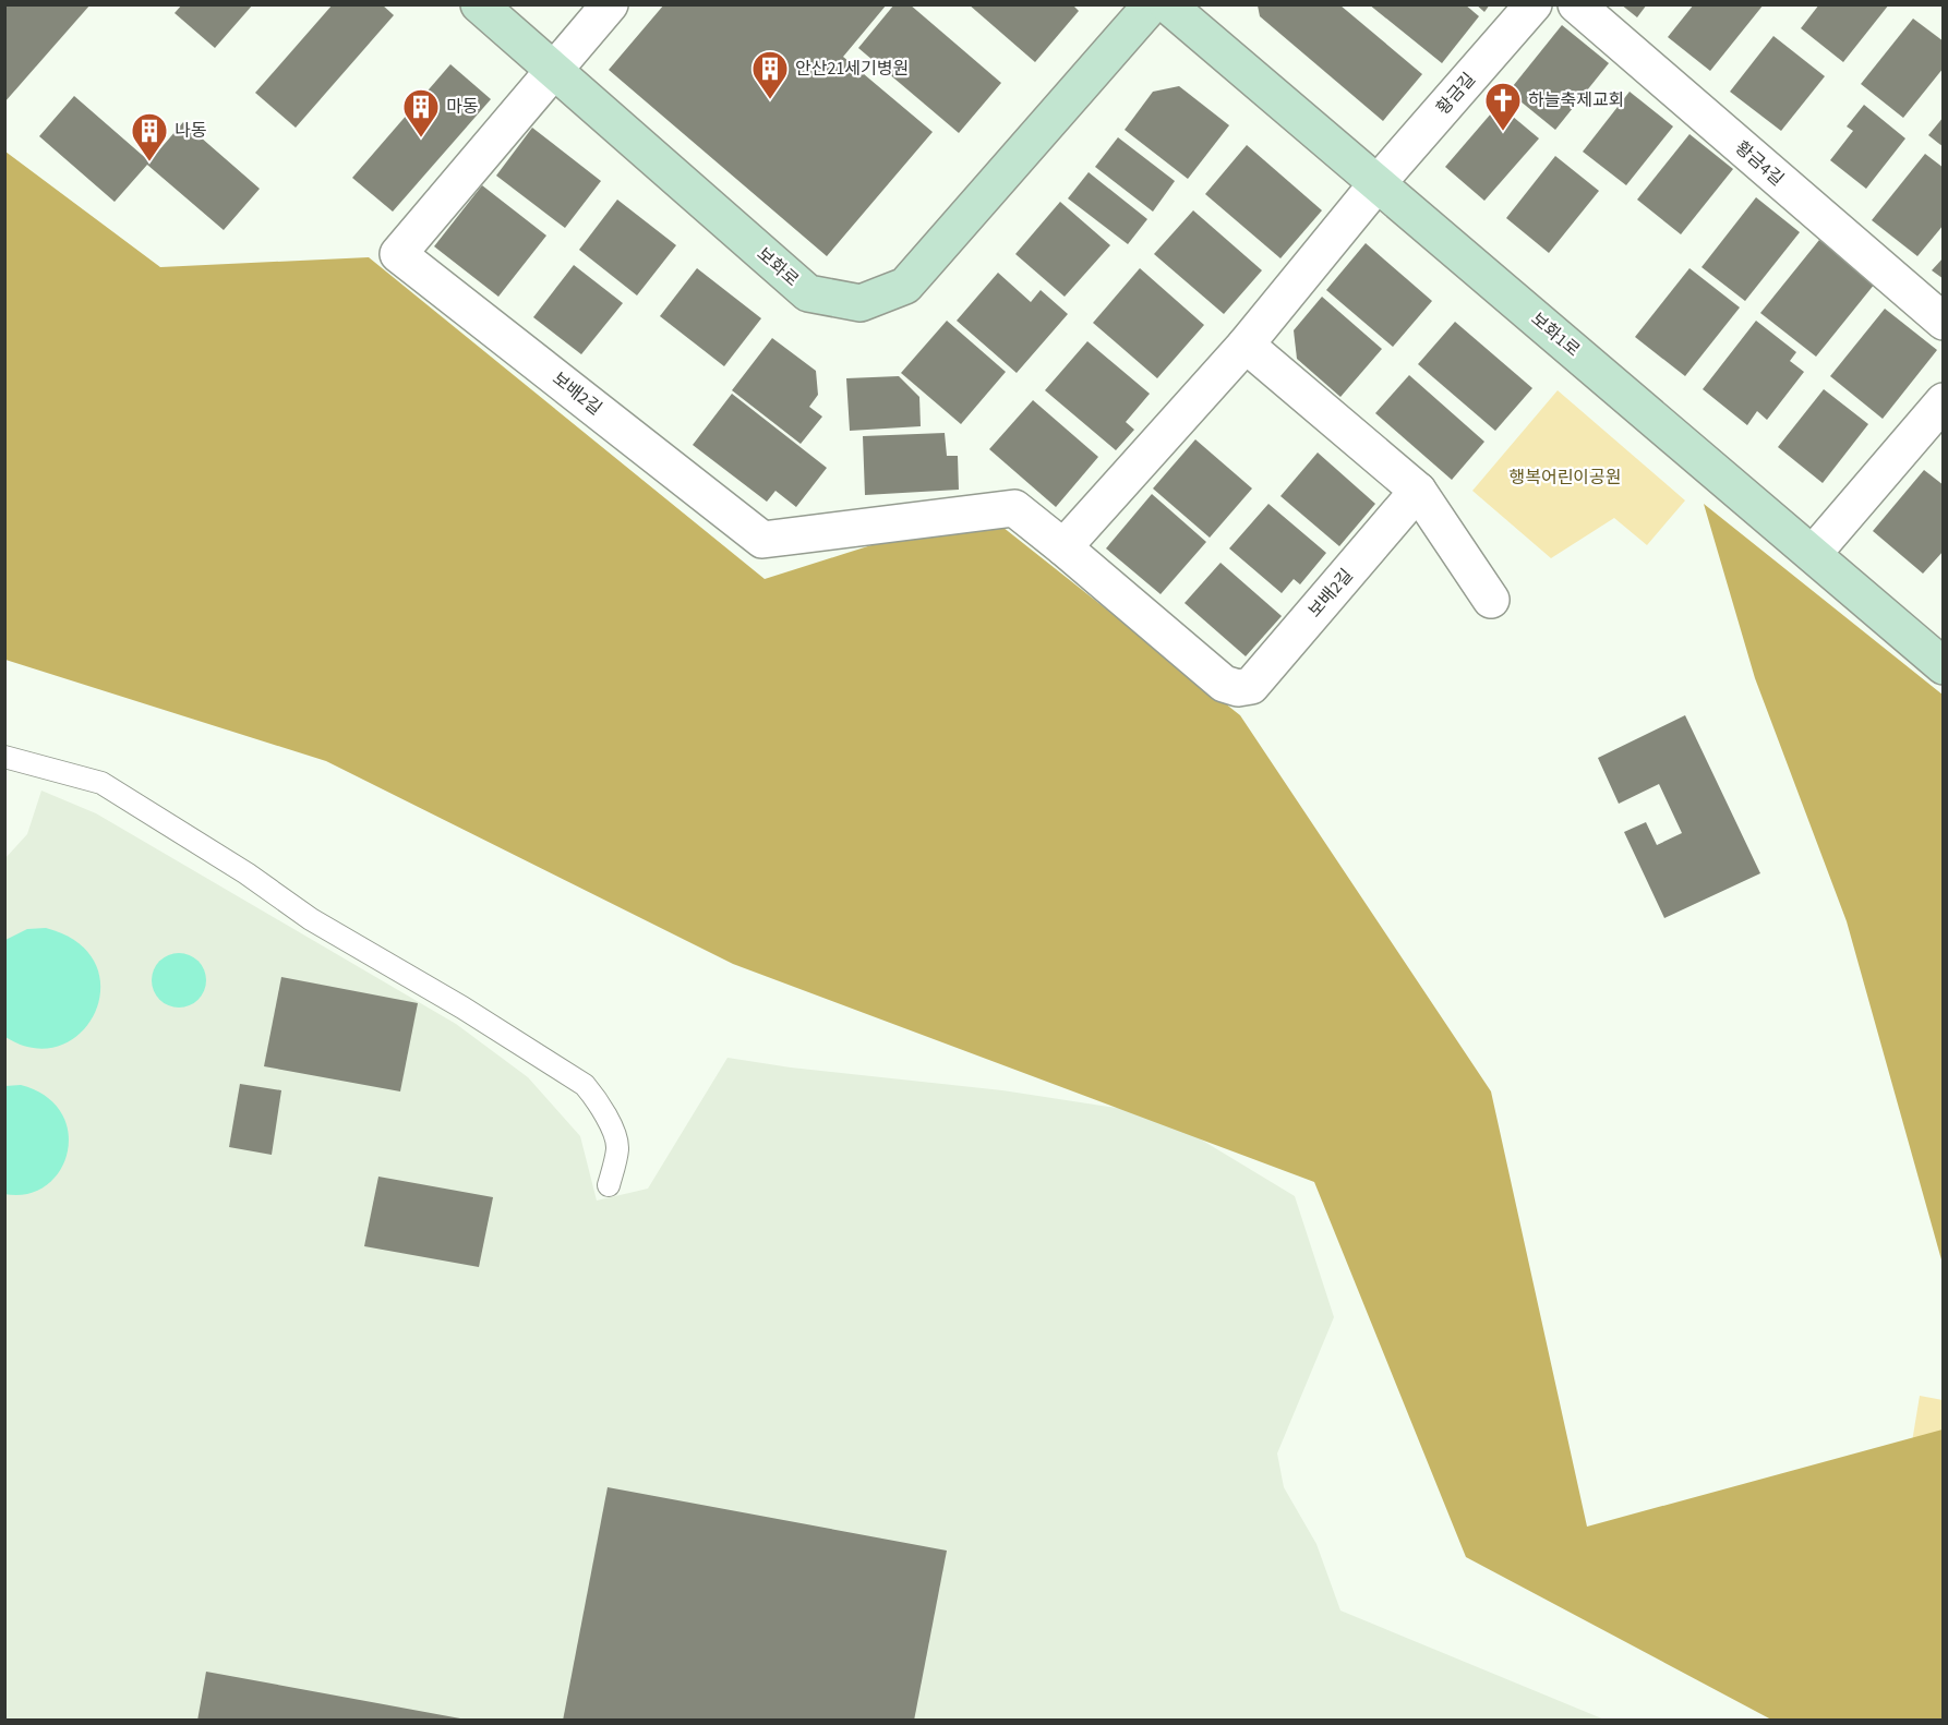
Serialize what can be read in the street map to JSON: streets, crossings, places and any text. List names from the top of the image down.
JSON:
{
  "streets": {
    "street": [
      "황금길",
      "황금4길",
      "보화로",
      "보화1로",
      "보배2길"
    ]
  },
  "crossings": [
    ["황금길", "보화1로"],
    ["보화로", "보배2길"]
  ],
  "parks": ["행복어린이공원"],
  "places": {
    "building": ["안산21세기병원", "마동", "나동"],
    "church": ["하늘축제교회"]
  }
}
